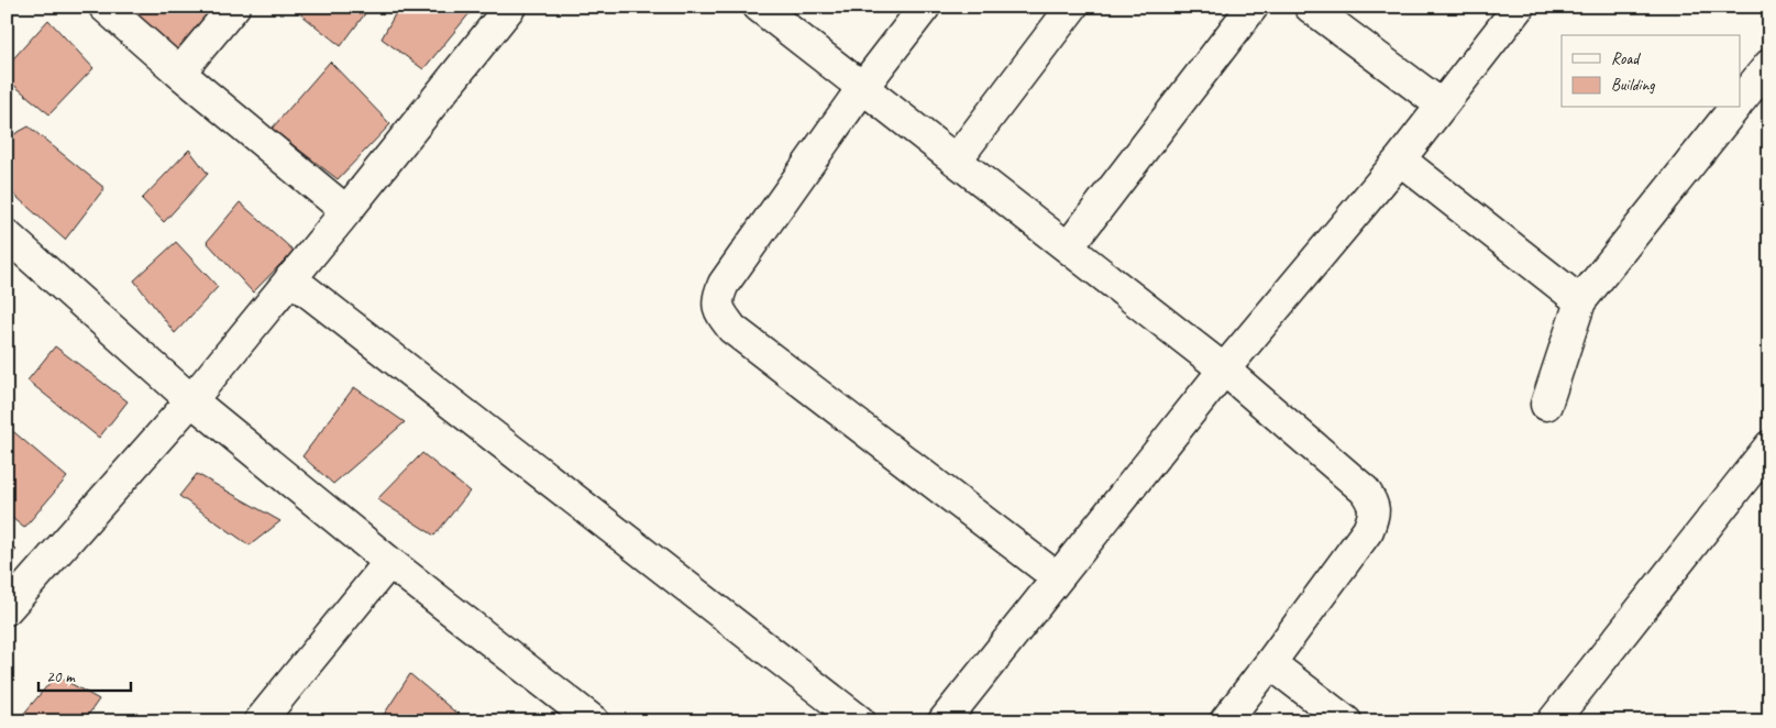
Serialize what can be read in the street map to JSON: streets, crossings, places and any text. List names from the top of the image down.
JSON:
{
  "legend": ["Road", "Building"],
  "scale_bar": "20 m"
}
